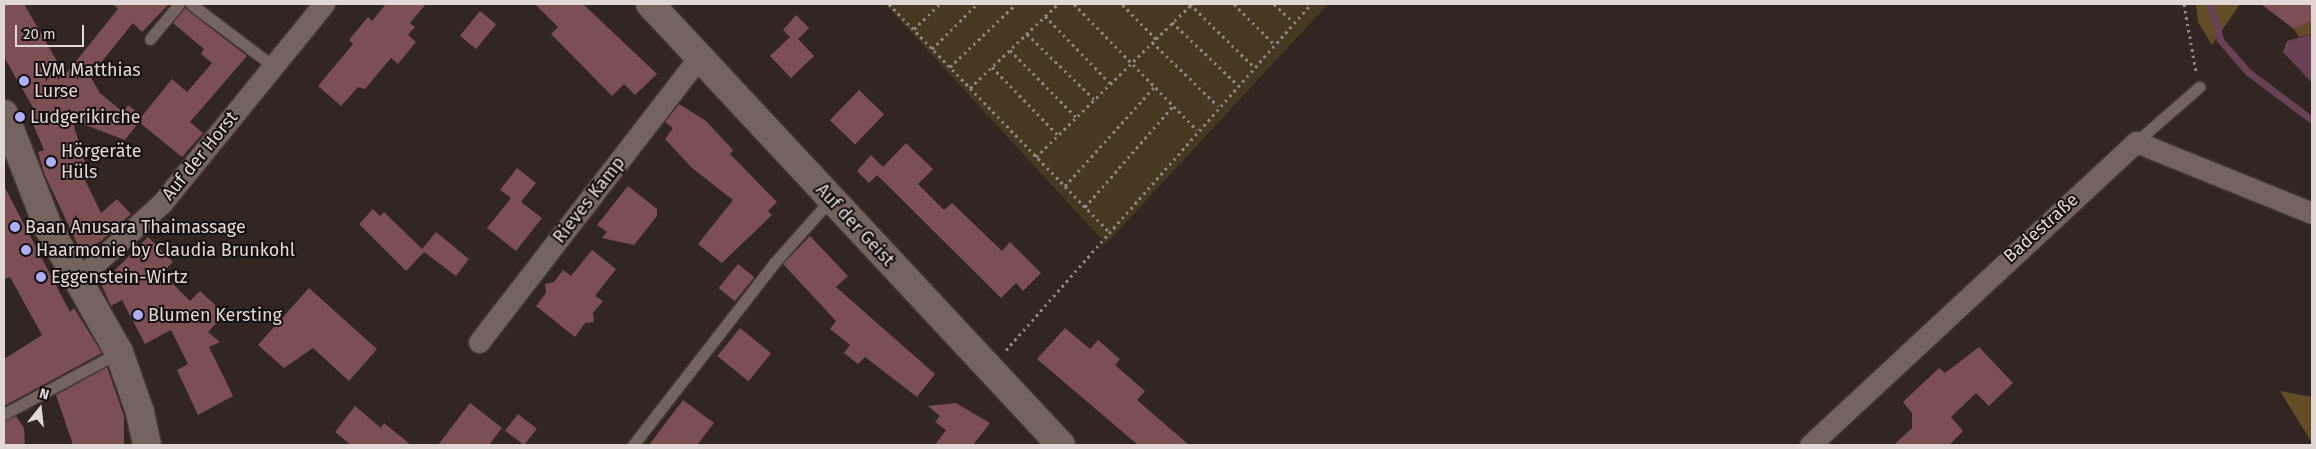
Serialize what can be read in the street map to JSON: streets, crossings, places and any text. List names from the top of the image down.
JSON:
{
  "streets": {
    "street": [
      "Auf der Horst",
      "Rieves Kamp",
      "Auf der Geist",
      "Badestraße"
    ]
  },
  "crossings": [
    ["Rieves Kamp", "Auf der Geist"]
  ],
  "places": [
    "LVM Matthias Lurse",
    "Ludgerikirche",
    "Hörgeräte Hüls",
    "Baan Anusara Thaimassage",
    "Haarmonie by Claudia Brunkohl",
    "Eggenstein-Wirtz",
    "Blumen Kersting"
  ],
  "scale_bar": "20 m",
  "north": "top"
}
